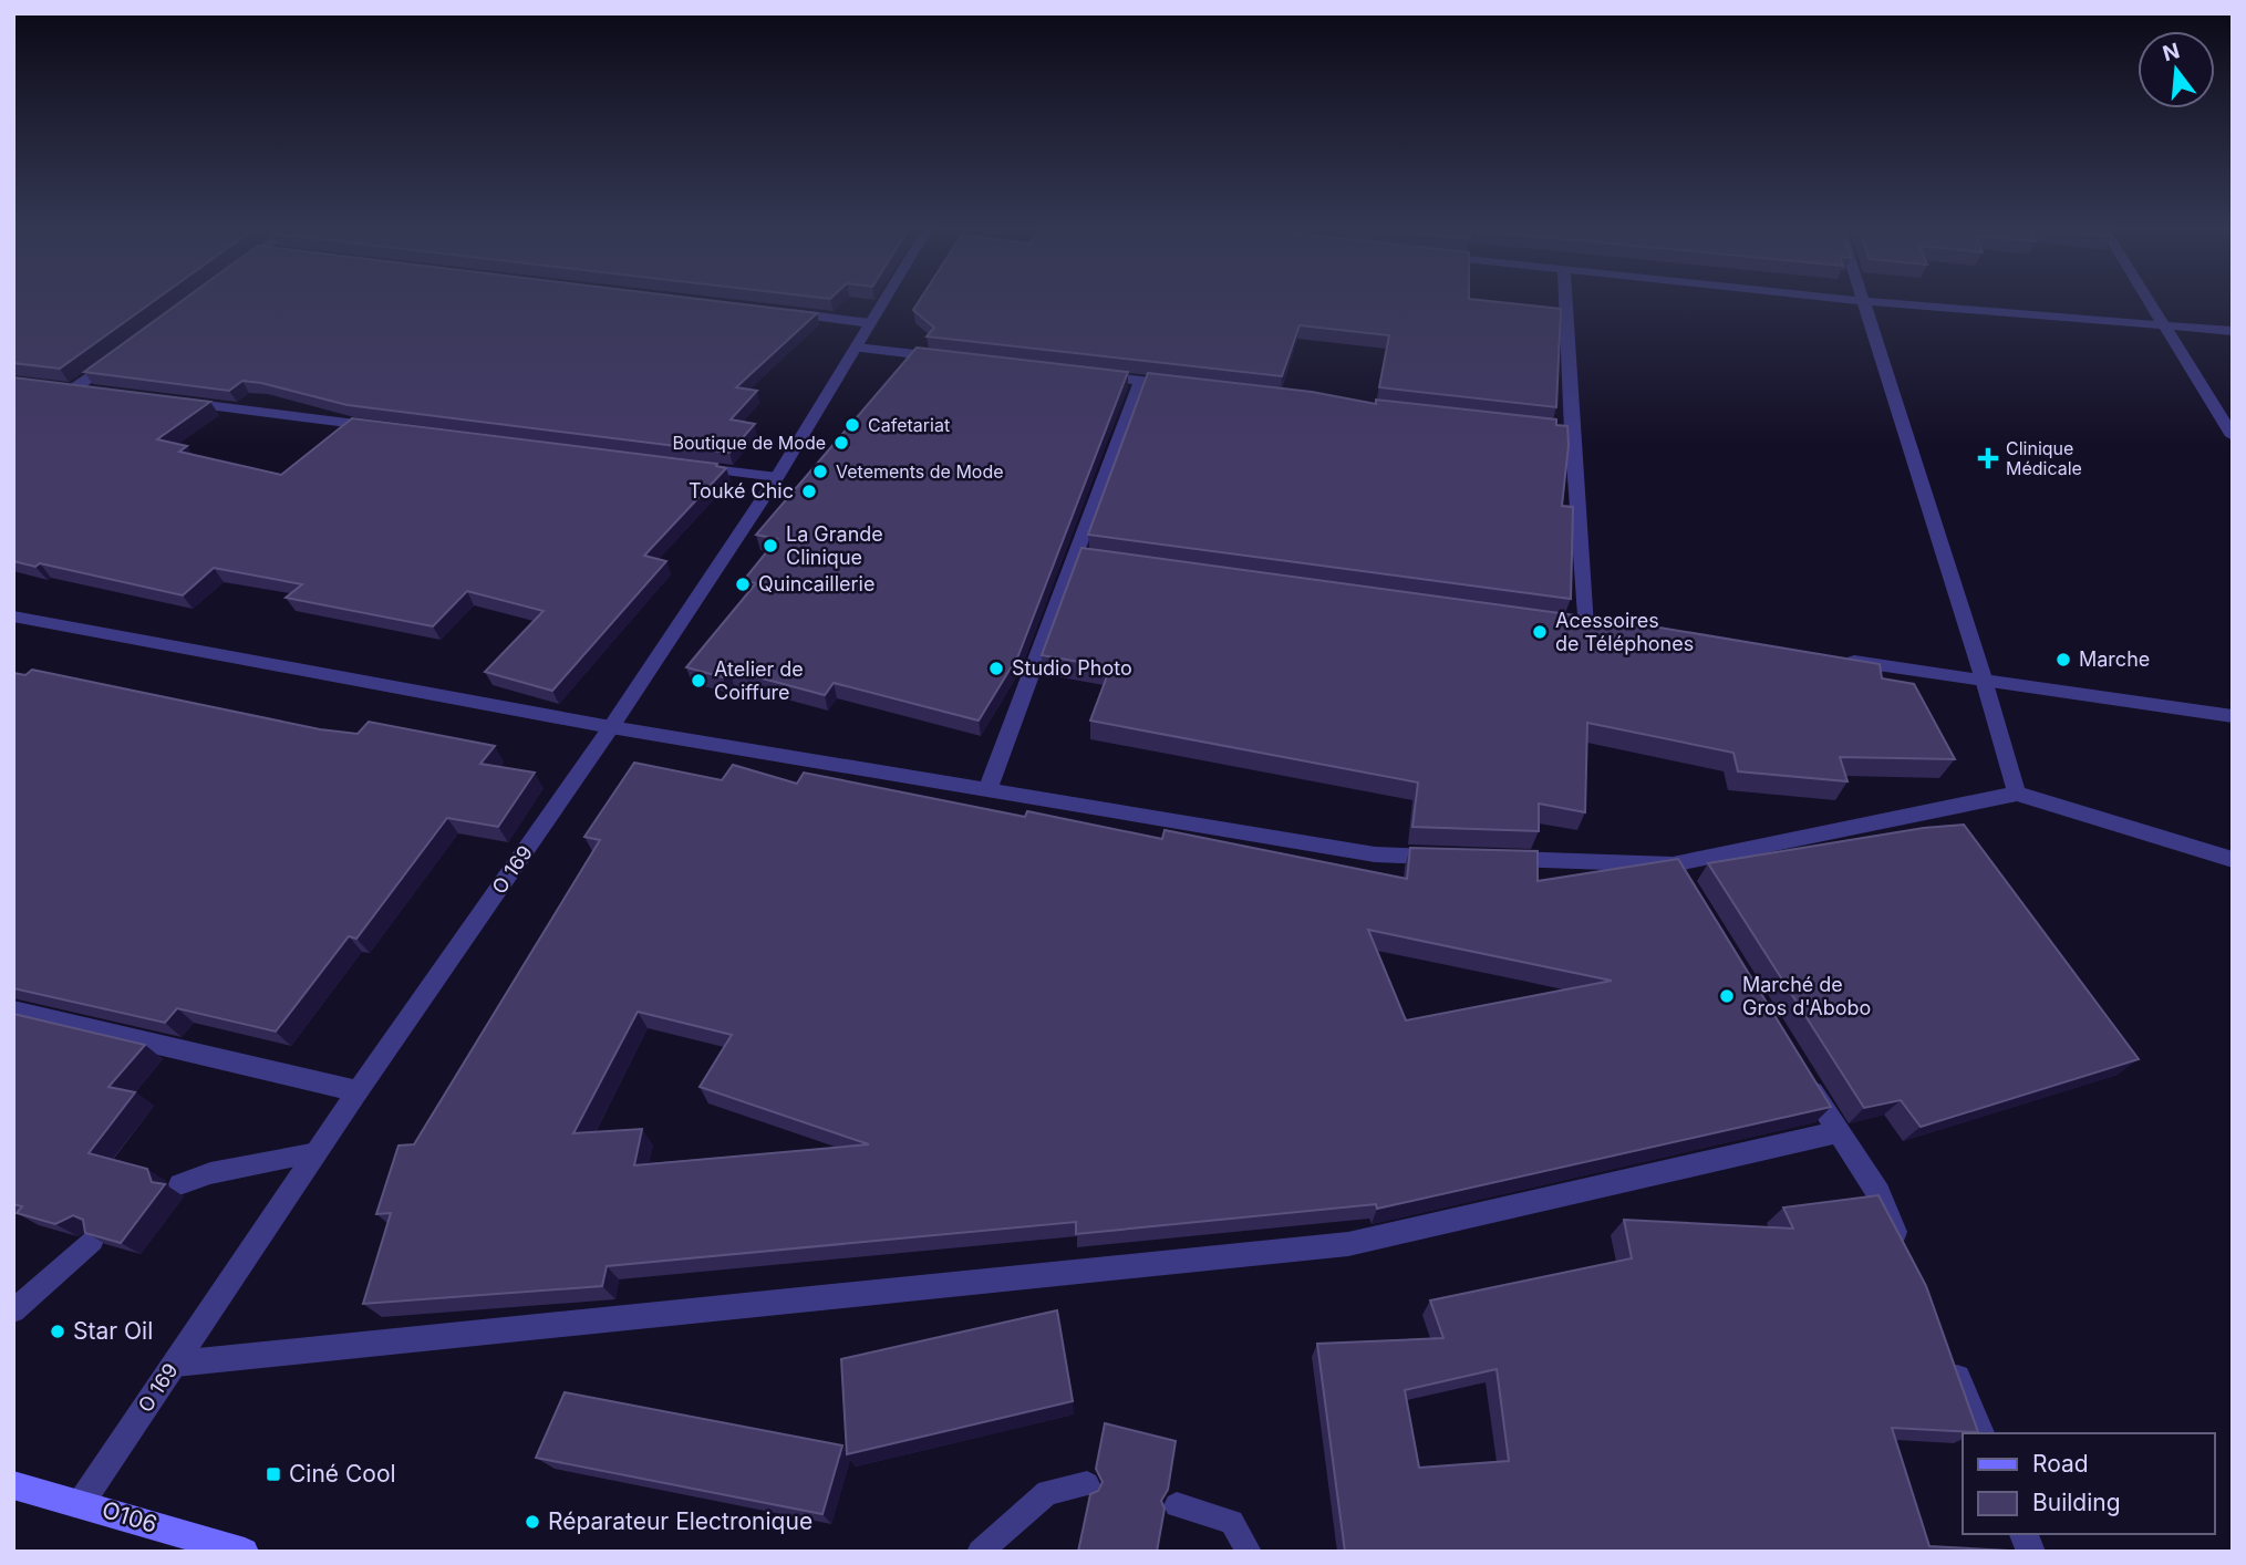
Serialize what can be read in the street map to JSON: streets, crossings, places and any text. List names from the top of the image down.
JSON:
{
  "streets": {
    "main road": ["O106"],
    "street": ["O 169"]
  },
  "crossings": [
    ["O 169", "O106"]
  ],
  "places": {
    "other": [
      "Cafetariat",
      "Boutique de Mode",
      "Vetements de Mode",
      "Touké Chic",
      "La Grande Clinique",
      "Quincaillerie",
      "Acessoires de Téléphones",
      "Marche",
      "Studio Photo",
      "Atelier de Coiffure",
      "Marché de Gros d'Abobo",
      "Star Oil",
      "Réparateur Electronique"
    ],
    "health": ["Clinique Médicale"],
    "transit": ["Ciné Cool"]
  },
  "legend": ["Road", "Building"],
  "north": "top"
}
